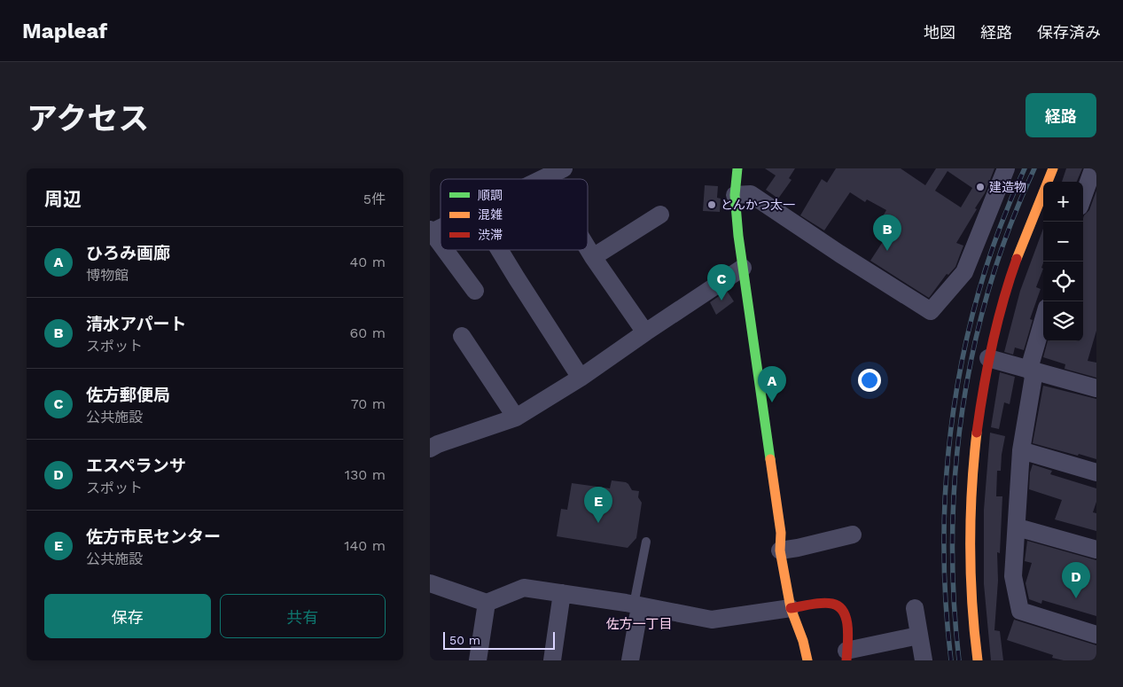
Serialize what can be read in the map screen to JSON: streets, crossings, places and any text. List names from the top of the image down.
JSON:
{
  "districts": ["佐方一丁目"],
  "places": ["建造物", "とんかつ太一"],
  "legend": ["順調", "混雑", "渋滞"],
  "scale_bar": "50 m",
  "page": {
    "header": "Mapleaf",
    "nav": ["地図", "経路", "保存済み"],
    "title": "アクセス",
    "buttons": [
      "経路",
      ["保存", "共有"]
    ],
    "heading": ["周辺", "5件"],
    "map_buttons": ["+", "−"],
    "pins": [
      "B",
      "C",
      "A",
      "E",
      "D"
    ],
    "list": [
      {
        "mark": "A",
        "name": "ひろみ画廊",
        "note": "博物館",
        "value": "40 m"
      },
      {
        "mark": "B",
        "name": "清水アパート",
        "note": "スポット",
        "value": "60 m"
      },
      {
        "mark": "C",
        "name": "佐方郵便局",
        "note": "公共施設",
        "value": "70 m"
      },
      {
        "mark": "D",
        "name": "エスペランサ",
        "note": "スポット",
        "value": "130 m"
      },
      {
        "mark": "E",
        "name": "佐方市民センター",
        "note": "公共施設",
        "value": "140 m"
      }
    ],
    "scale": "50 m"
  }
}
